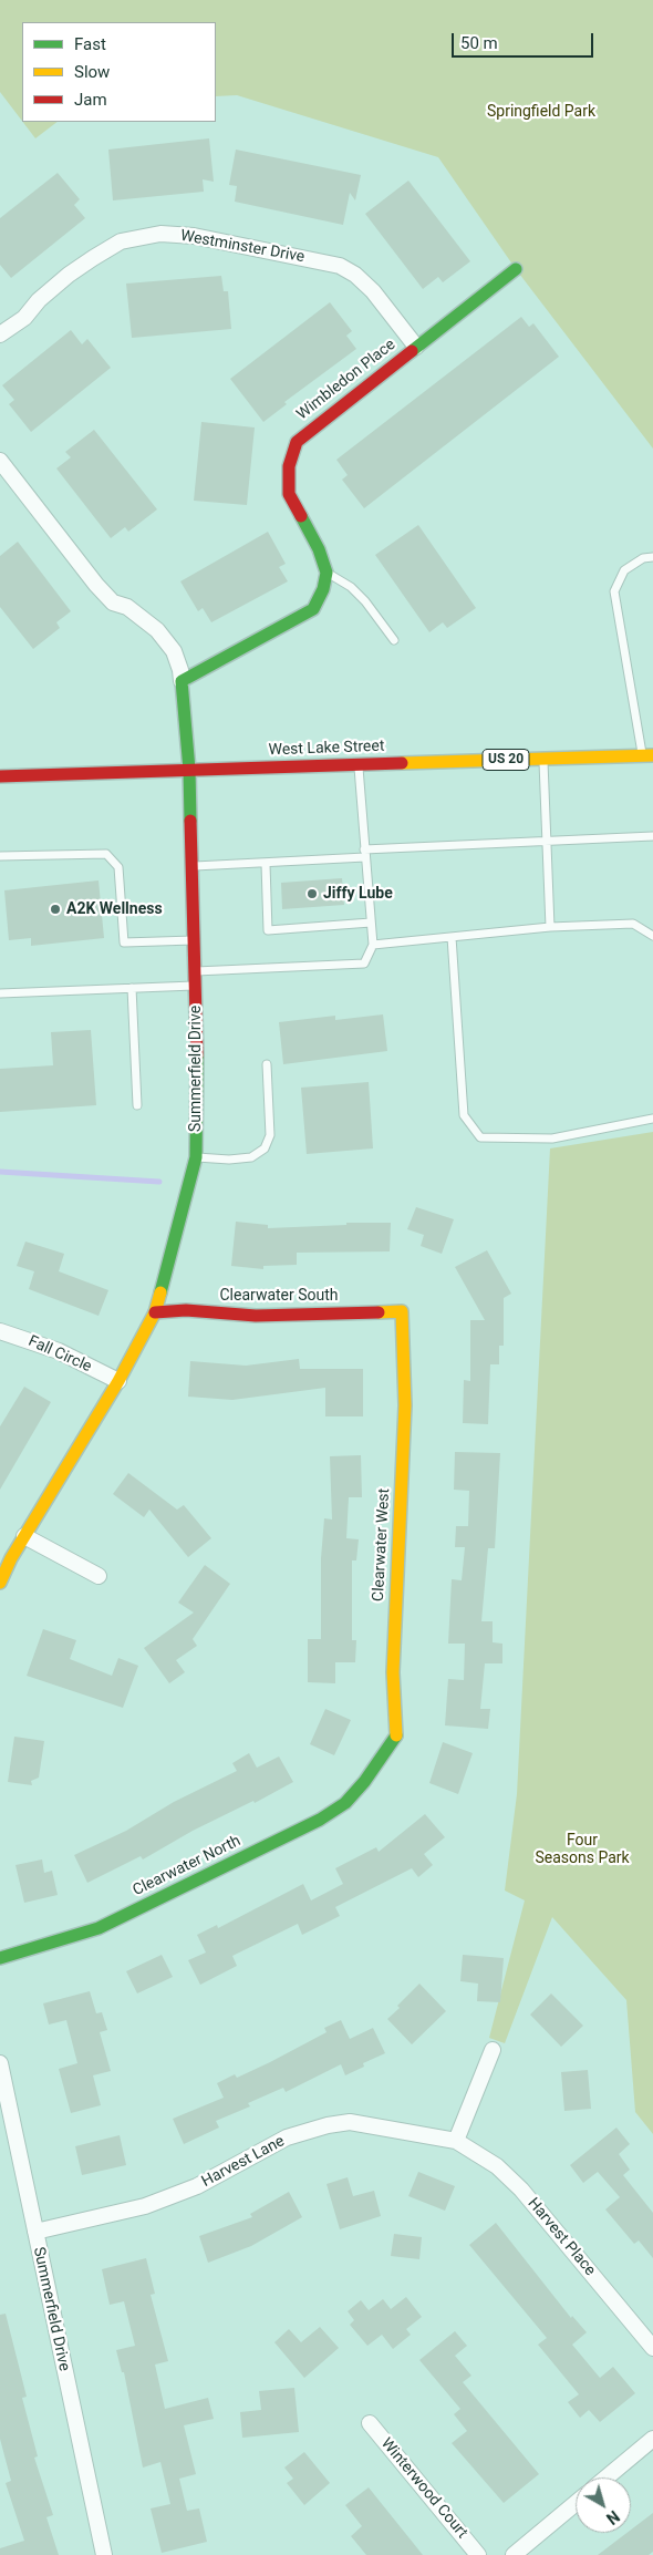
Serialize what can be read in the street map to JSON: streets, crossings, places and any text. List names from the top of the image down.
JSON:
{
  "streets": {
    "street": [
      "Westminster Drive",
      "Wimbledon Place",
      "West Lake Street",
      "US 20",
      "Summerfield Drive",
      "Clearwater South",
      "Fall Circle",
      "Clearwater West",
      "Clearwater North",
      "Harvest Lane",
      "Harvest Place",
      "Winterwood Court"
    ]
  },
  "crossings": [
    ["Westminster Drive", "Wimbledon Place"],
    ["West Lake Street", "Summerfield Drive"],
    ["Summerfield Drive", "Clearwater South"],
    ["Summerfield Drive", "Fall Circle"],
    ["Summerfield Drive", "Harvest Lane"],
    ["Clearwater South", "Clearwater West"],
    ["Clearwater West", "Clearwater North"],
    ["Harvest Lane", "Harvest Place"]
  ],
  "parks": ["Springfield Park", "Four Seasons Park"],
  "places": ["Jiffy Lube", "A2K Wellness"],
  "legend": ["Fast", "Slow", "Jam"],
  "scale_bar": "50 m",
  "north": "bottom right"
}
